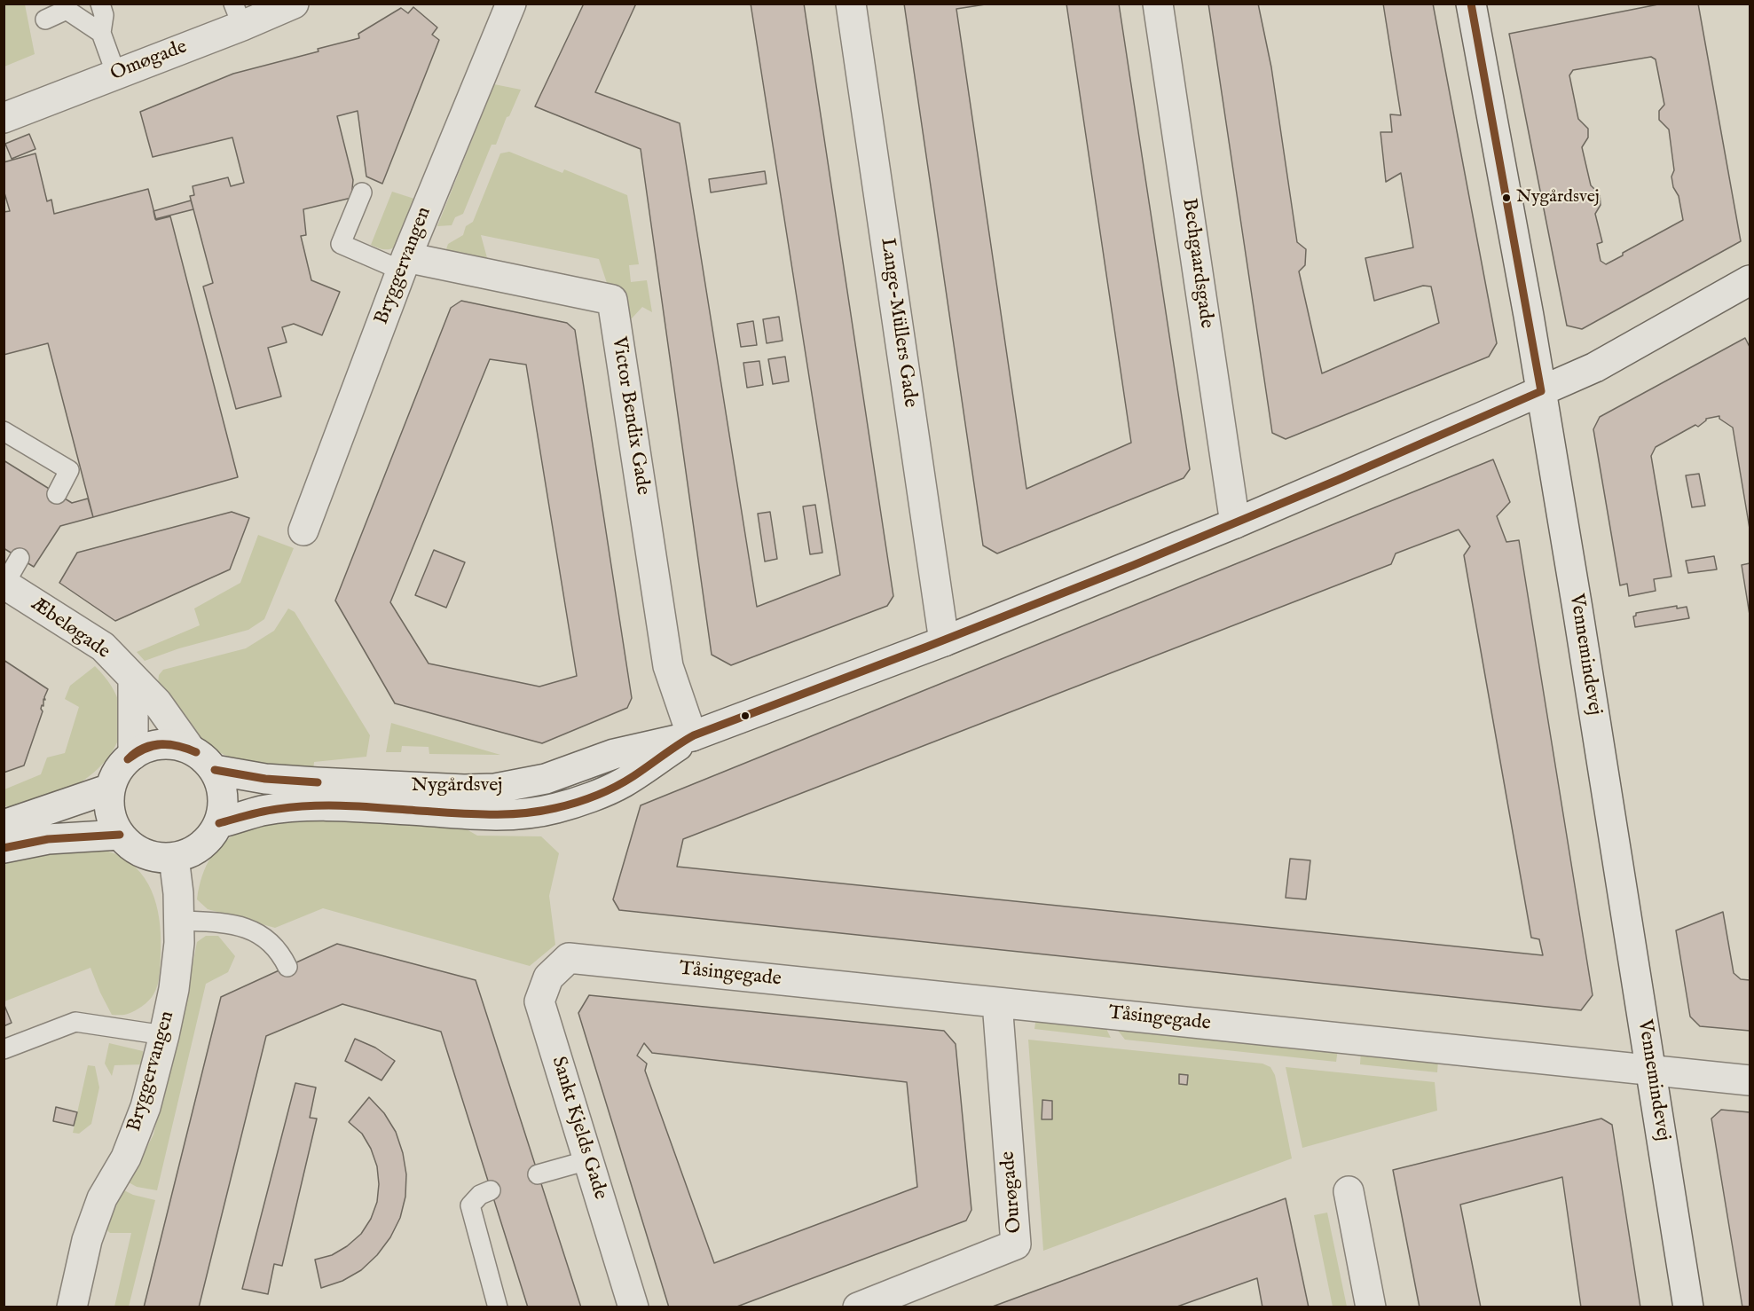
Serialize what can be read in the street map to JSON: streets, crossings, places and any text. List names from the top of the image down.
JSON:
{
  "streets": {
    "street": [
      "Omøgade",
      "Bechgaardsgade",
      "Bryggervangen",
      "Lange-Müllers Gade",
      "Victor Bendix Gade",
      "Æbeløgade",
      "Vennemindevej",
      "Nygårdsvej",
      "Tåsingegade",
      "Sankt Kjelds Gade",
      "Ourøgade"
    ]
  },
  "crossings": [
    ["Bechgaardsgade", "Nygårdsvej"],
    ["Bryggervangen", "Victor Bendix Gade"],
    ["Bryggervangen", "Æbeløgade"],
    ["Bryggervangen", "Nygårdsvej"],
    ["Lange-Müllers Gade", "Nygårdsvej"],
    ["Victor Bendix Gade", "Nygårdsvej"],
    ["Æbeløgade", "Nygårdsvej"],
    ["Vennemindevej", "Nygårdsvej"],
    ["Vennemindevej", "Tåsingegade"],
    ["Tåsingegade", "Sankt Kjelds Gade"],
    ["Tåsingegade", "Ourøgade"]
  ],
  "places": ["Nygårdsvej"]
}
